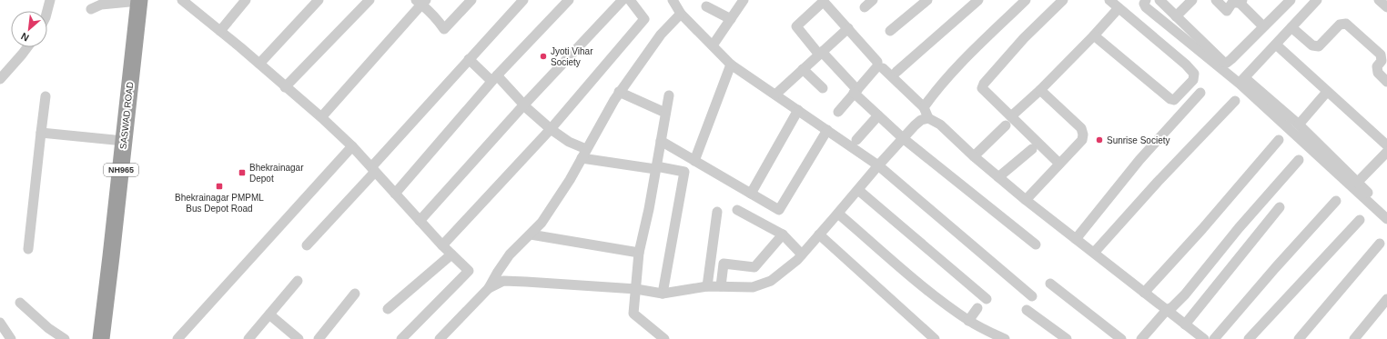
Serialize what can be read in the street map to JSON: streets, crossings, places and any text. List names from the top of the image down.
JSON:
{
  "streets": {
    "highway": ["SASWAD ROAD", "NH965"]
  },
  "places": {
    "other": ["Jyoti Vihar Society", "Sunrise Society"],
    "transit": ["Bhekrainagar Depot", "Bhekrainagar PMPML Bus Depot Road"]
  },
  "north": "bottom left"
}
